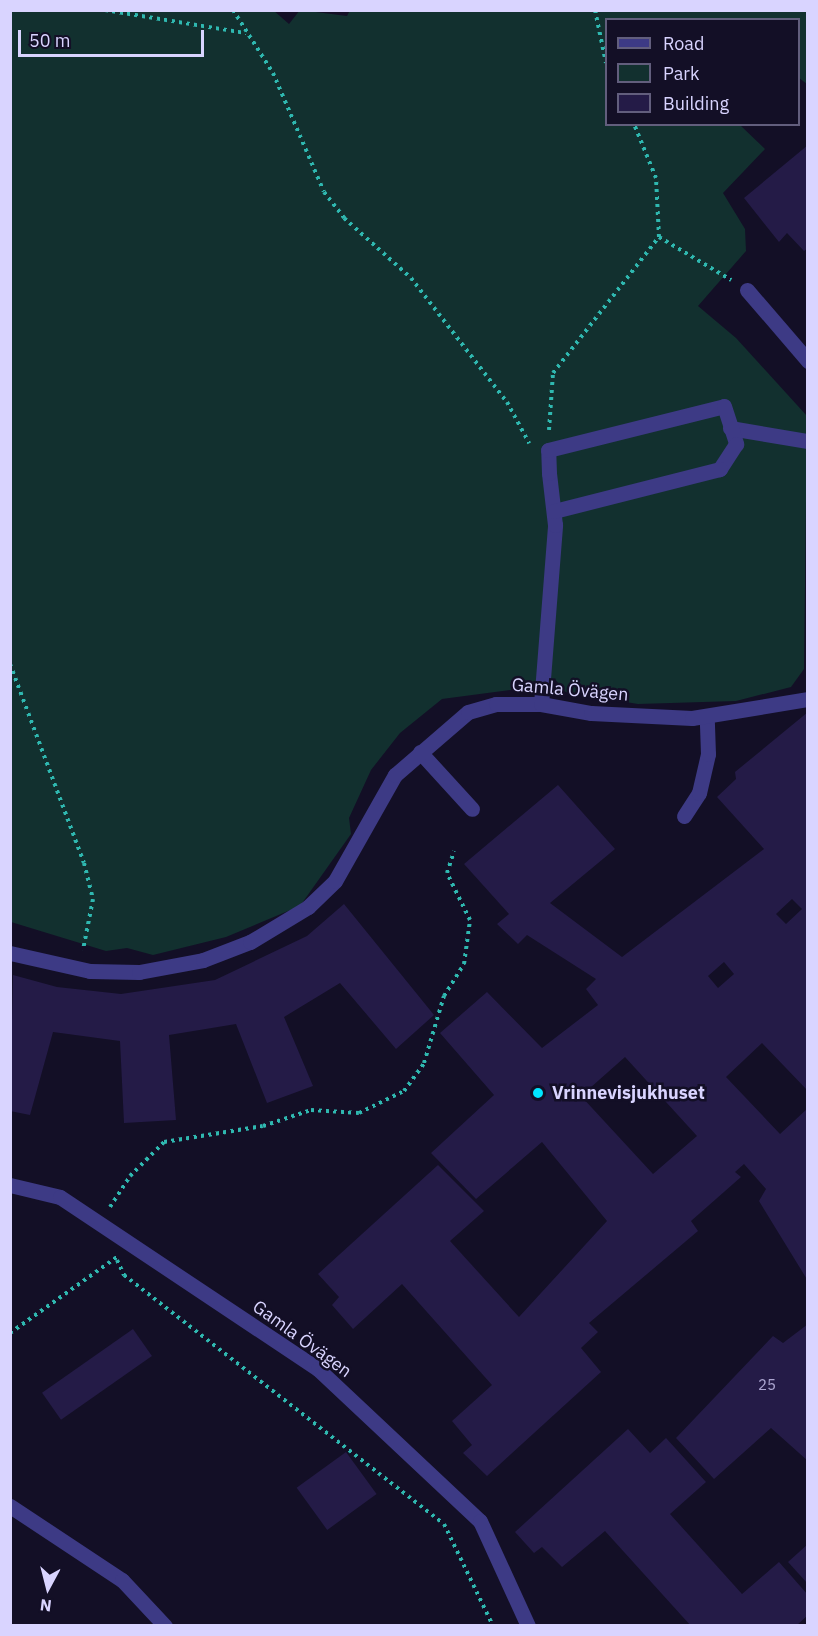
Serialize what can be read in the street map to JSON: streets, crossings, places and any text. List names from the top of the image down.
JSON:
{
  "streets": {
    "street": ["Gamla Övägen"]
  },
  "places": ["Vrinnevisjukhuset"],
  "house_numbers": ["25"],
  "legend": ["Road", "Park", "Building"],
  "scale_bar": "50 m",
  "north": "bottom"
}
